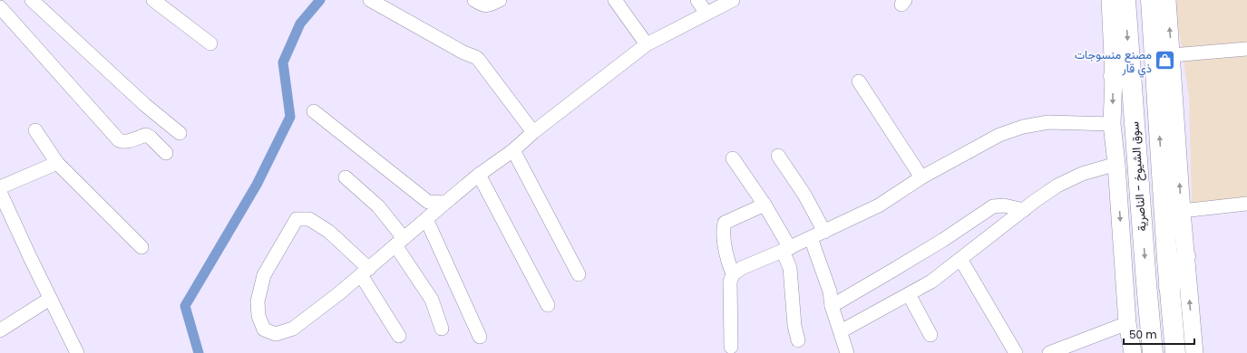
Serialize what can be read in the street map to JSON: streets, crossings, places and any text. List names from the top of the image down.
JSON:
{
  "streets": {
    "highway": ["سوق الشيوخ - الناصرية"]
  },
  "places": {
    "shop": ["مصنع منسوجات ذي قار"]
  },
  "scale_bar": "50 m"
}
